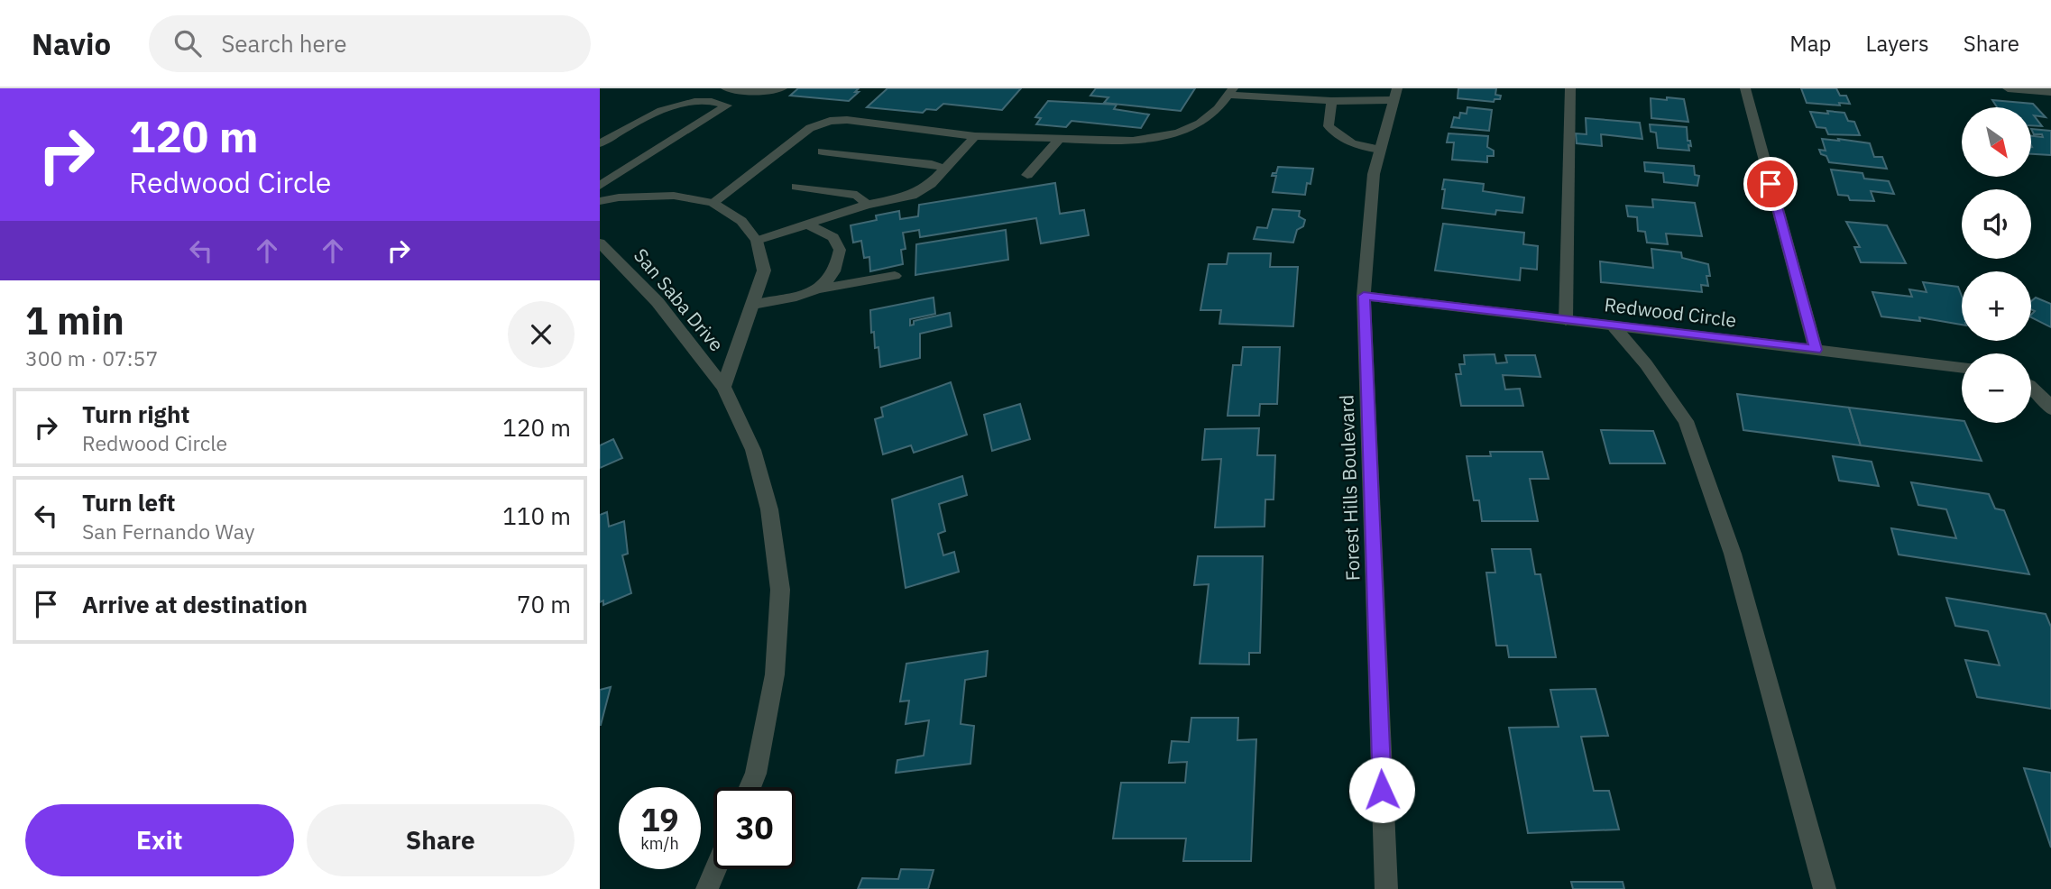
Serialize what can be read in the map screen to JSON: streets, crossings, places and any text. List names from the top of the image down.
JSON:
{
  "streets": {
    "street": ["San Saba Drive", "Redwood Circle", "Forest Hills Boulevard"]
  },
  "crossings": [
    ["Redwood Circle", "Forest Hills Boulevard"]
  ],
  "north": "bottom right",
  "page": {
    "header": "Navio",
    "search": "Search here",
    "nav": ["Map", "Layers", "Share"],
    "turn": ["120 m", "Redwood Circle"],
    "map_buttons": ["+", "−"],
    "heading": ["1 min", "300 m · 07:57"],
    "list": [
      {
        "name": "Turn right",
        "note": "Redwood Circle",
        "value": "120 m"
      },
      {
        "name": "Turn left",
        "note": "San Fernando Way",
        "value": "110 m"
      },
      {
        "name": "Arrive at destination",
        "value": "70 m"
      }
    ],
    "speed": "19 km/h",
    "limit": "30",
    "buttons": ["Exit", "Share"]
  }
}
